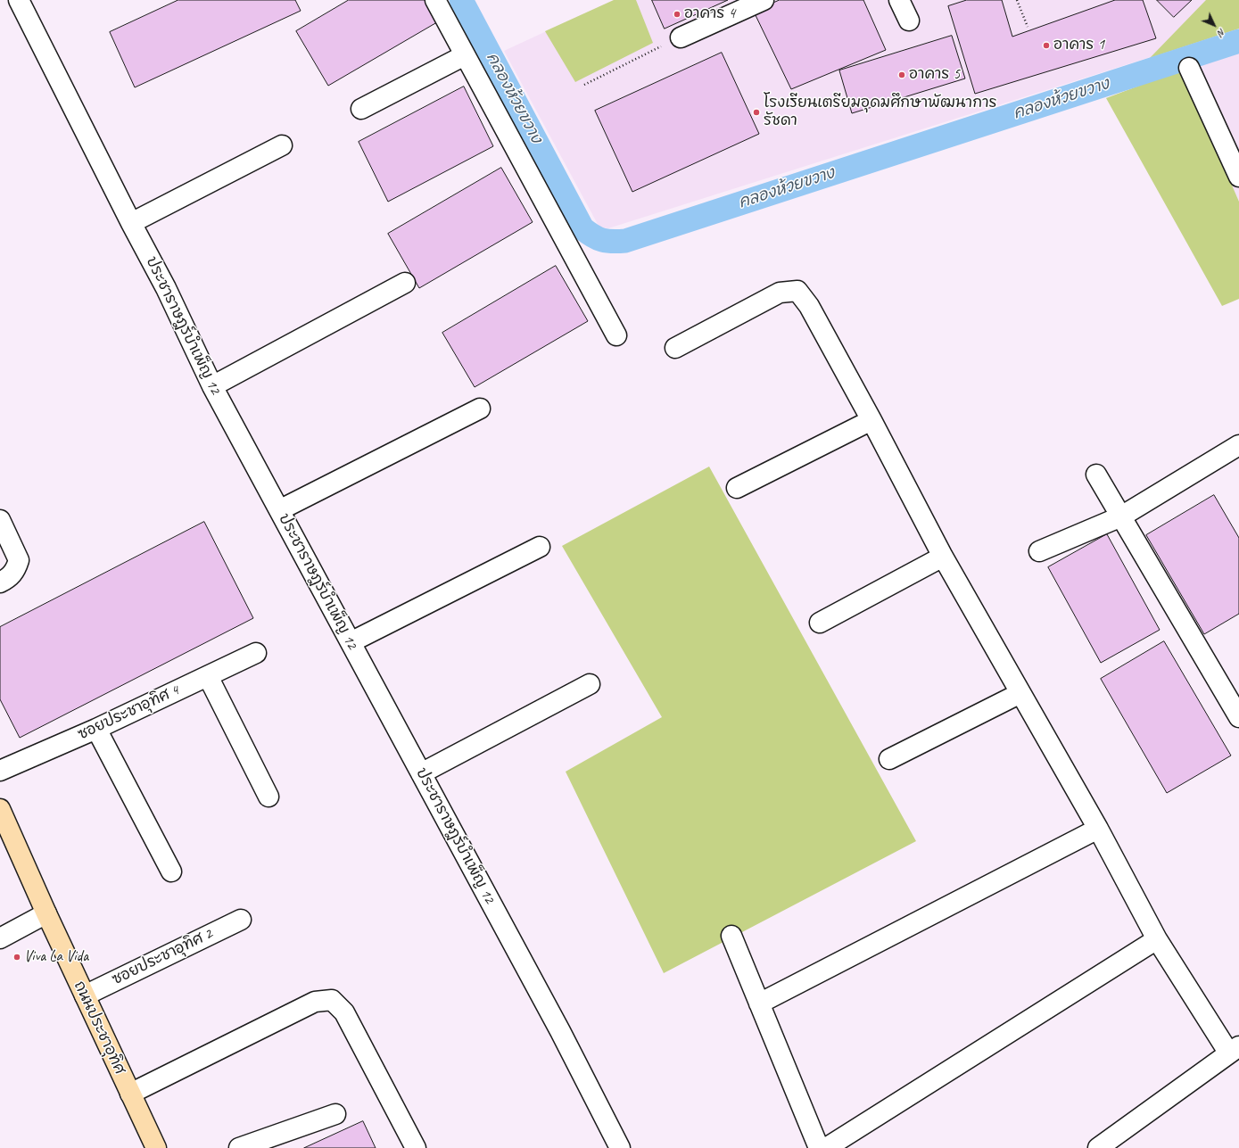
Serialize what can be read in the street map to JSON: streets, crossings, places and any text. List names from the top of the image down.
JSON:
{
  "streets": {
    "main road": ["ถนนประชาอุทิศ"],
    "street": ["ประชาราษฎร์บำเพ็ญ 12", "ซอยประชาอุทิศ 4", "ซอยประชาอุทิศ 2"]
  },
  "crossings": [
    ["ซอยประชาอุทิศ 2", "ถนนประชาอุทิศ"]
  ],
  "water": ["คลองห้วยขวาง"],
  "places": [
    "อาคาร 4",
    "อาคาร 1",
    "อาคาร 5",
    "โรงเรียนเตรียมอุดมศึกษาพัฒนาการ รัชดา",
    "Viva La Vida"
  ],
  "north": "bottom right"
}
